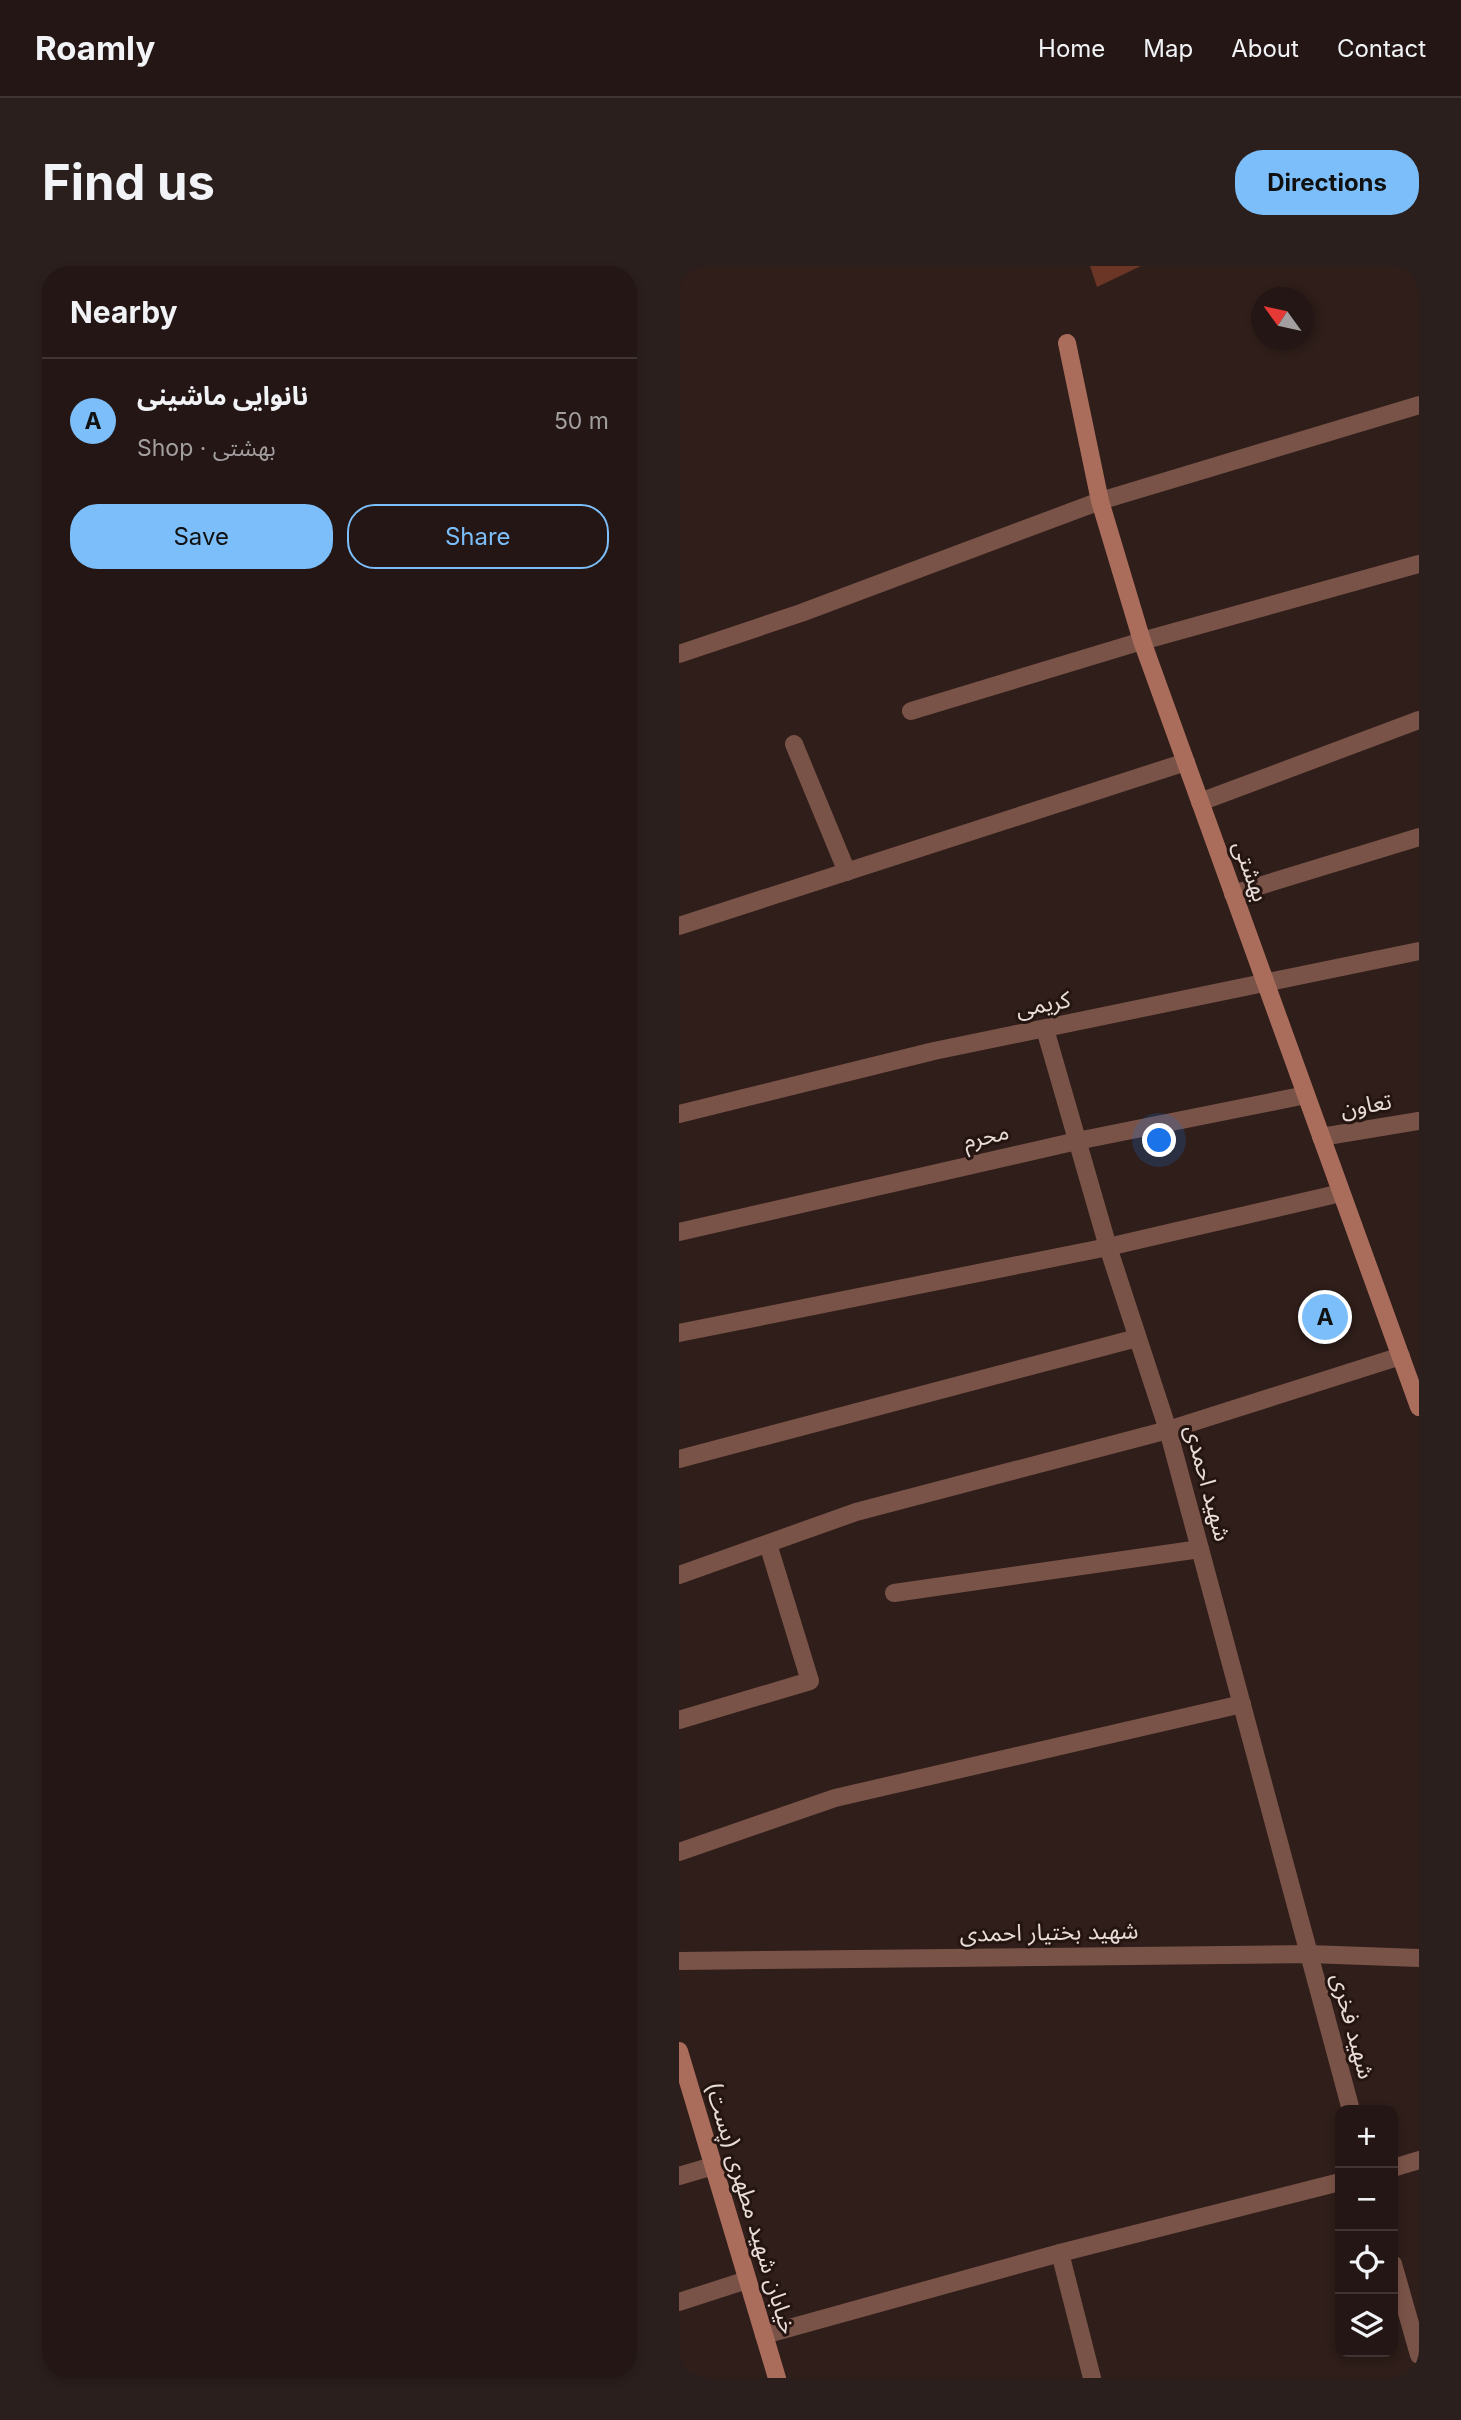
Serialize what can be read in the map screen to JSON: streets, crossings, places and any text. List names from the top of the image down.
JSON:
{
  "streets": {
    "street": [
      "بهشتی",
      "کریمی",
      "تعاون",
      "محرم",
      "شهید احمدی",
      "شهید بختیار احمدی",
      "شهید فخری",
      "خیابان شهید مطهری (پست)"
    ]
  },
  "crossings": [
    ["بهشتی", "کریمی"],
    ["بهشتی", "تعاون"],
    ["بهشتی", "محرم"],
    ["کریمی", "شهید احمدی"],
    ["محرم", "شهید احمدی"],
    ["شهید احمدی", "شهید بختیار احمدی"],
    ["شهید احمدی", "شهید فخری"],
    ["شهید بختیار احمدی", "شهید فخری"]
  ],
  "north": "top left",
  "page": {
    "header": "Roamly",
    "nav": [
      "Home",
      "Map",
      "About",
      "Contact"
    ],
    "buttons": [
      "Directions",
      ["Save", "Share"]
    ],
    "title": "Find us",
    "heading": "Nearby",
    "list": [
      {
        "mark": "A",
        "name": "نانوایی ماشینی",
        "note": "Shop · بهشتی",
        "value": "50 m"
      }
    ],
    "pins": "A",
    "map_buttons": ["+", "−"]
  }
}
